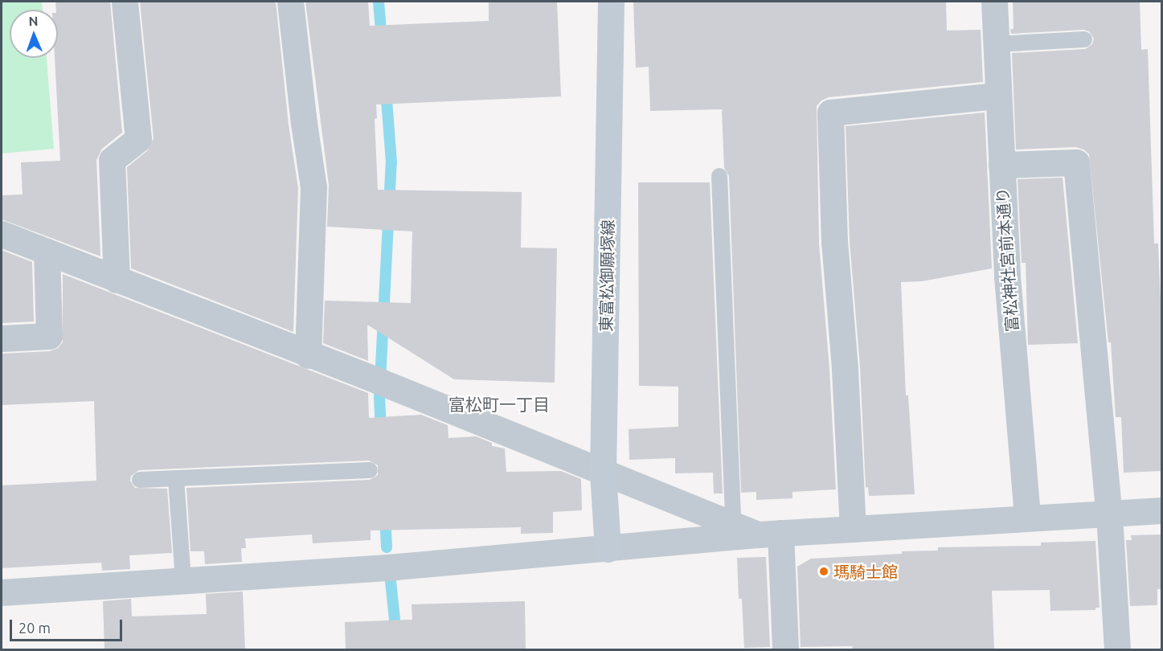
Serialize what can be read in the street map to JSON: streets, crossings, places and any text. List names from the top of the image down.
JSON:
{
  "streets": {
    "main road": ["東富松御願塚線"],
    "street": ["富松神社宮前本通り"]
  },
  "districts": ["富松町一丁目"],
  "places": ["瑪騎士館"],
  "scale_bar": "20 m",
  "north": "top"
}
